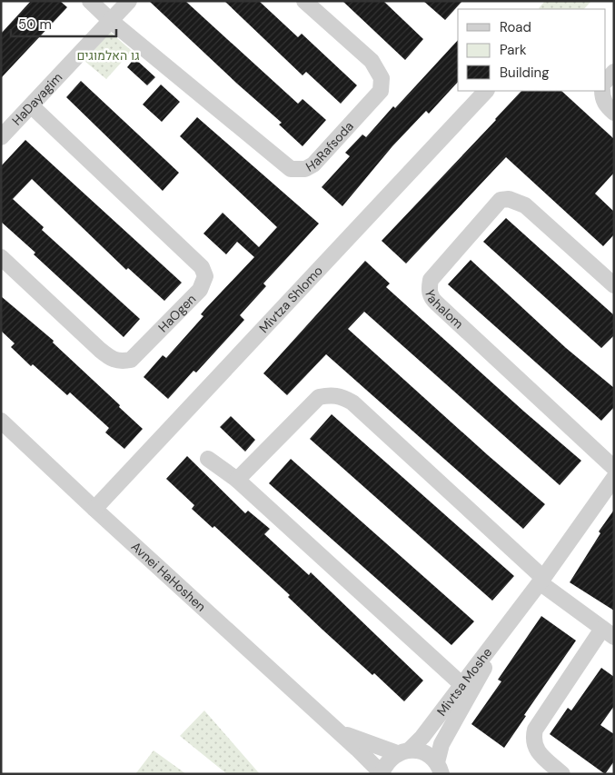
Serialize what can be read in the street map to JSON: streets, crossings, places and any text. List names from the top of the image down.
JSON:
{
  "streets": {
    "street": [
      "HaDayagim",
      "HaRafsoda",
      "Mivtza Shlomo",
      "Yahalom",
      "HaOgen",
      "Avnei HaHoshen",
      "Mivtsa Moshe"
    ]
  },
  "crossings": [
    ["HaDayagim", "HaRafsoda"],
    ["HaDayagim", "HaOgen"],
    ["Mivtza Shlomo", "Avnei HaHoshen"],
    ["Yahalom", "Mivtsa Moshe"],
    ["Avnei HaHoshen", "Mivtsa Moshe"]
  ],
  "parks": ["גו האלמוגים"],
  "legend": ["Road", "Park", "Building"],
  "scale_bar": "50 m"
}
